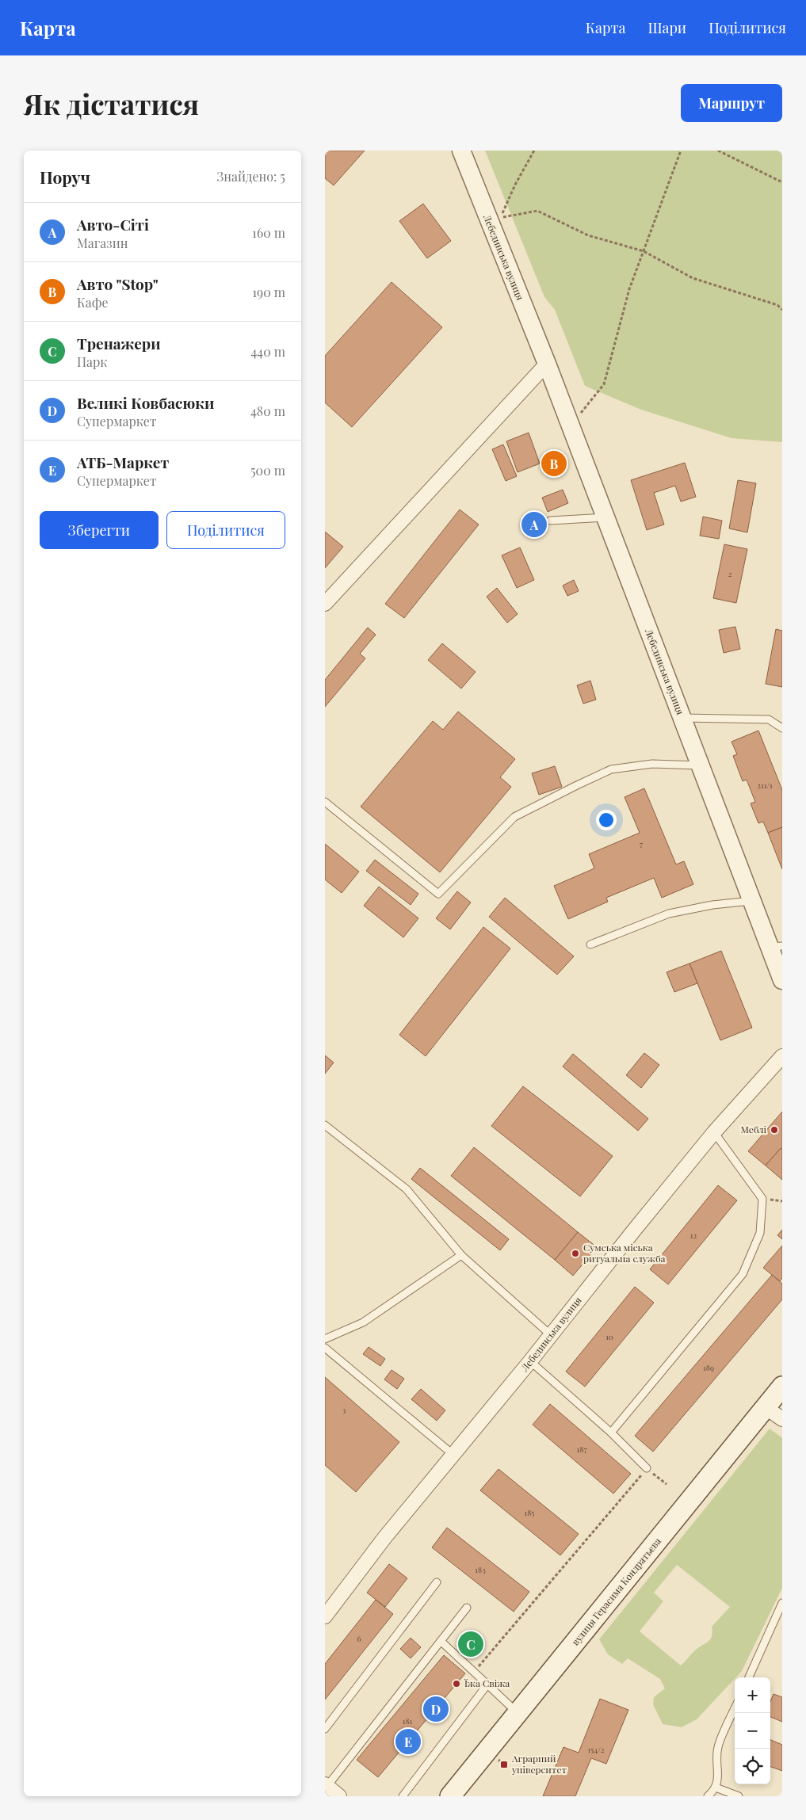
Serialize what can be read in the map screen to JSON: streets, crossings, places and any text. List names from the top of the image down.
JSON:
{
  "streets": {
    "main road": ["вулиця Герасима Кондратьєва"],
    "street": ["Лебединська вулиця"]
  },
  "places": {
    "other": ["Меблі", "Сумська міська ритуальна служба", "Їжа Свіжа"],
    "transit": ["Аграрний університет"]
  },
  "house_numbers": [
    "2",
    "211/1",
    "7",
    "12",
    "10",
    "189",
    "3",
    "187",
    "185",
    "183",
    "6",
    "181",
    "154/2"
  ],
  "page": {
    "header": "Карта",
    "nav": ["Карта", "Шари", "Поділитися"],
    "buttons": [
      "Маршрут",
      ["Зберегти", "Поділитися"]
    ],
    "title": "Як дістатися",
    "heading": ["Поруч", "Знайдено: 5"],
    "list": [
      {
        "mark": "A",
        "name": "Авто-Сіті",
        "note": "Магазин",
        "value": "160 m"
      },
      {
        "mark": "B",
        "name": "Авто \"Stop\"",
        "note": "Кафе",
        "value": "190 m"
      },
      {
        "mark": "C",
        "name": "Тренажери",
        "note": "Парк",
        "value": "440 m"
      },
      {
        "mark": "D",
        "name": "Великі Ковбасюки",
        "note": "Супермаркет",
        "value": "480 m"
      },
      {
        "mark": "E",
        "name": "АТБ-Маркет",
        "note": "Супермаркет",
        "value": "500 m"
      }
    ],
    "pins": [
      "B",
      "A",
      "C",
      "D",
      "E"
    ],
    "map_buttons": ["+", "−"]
  }
}
